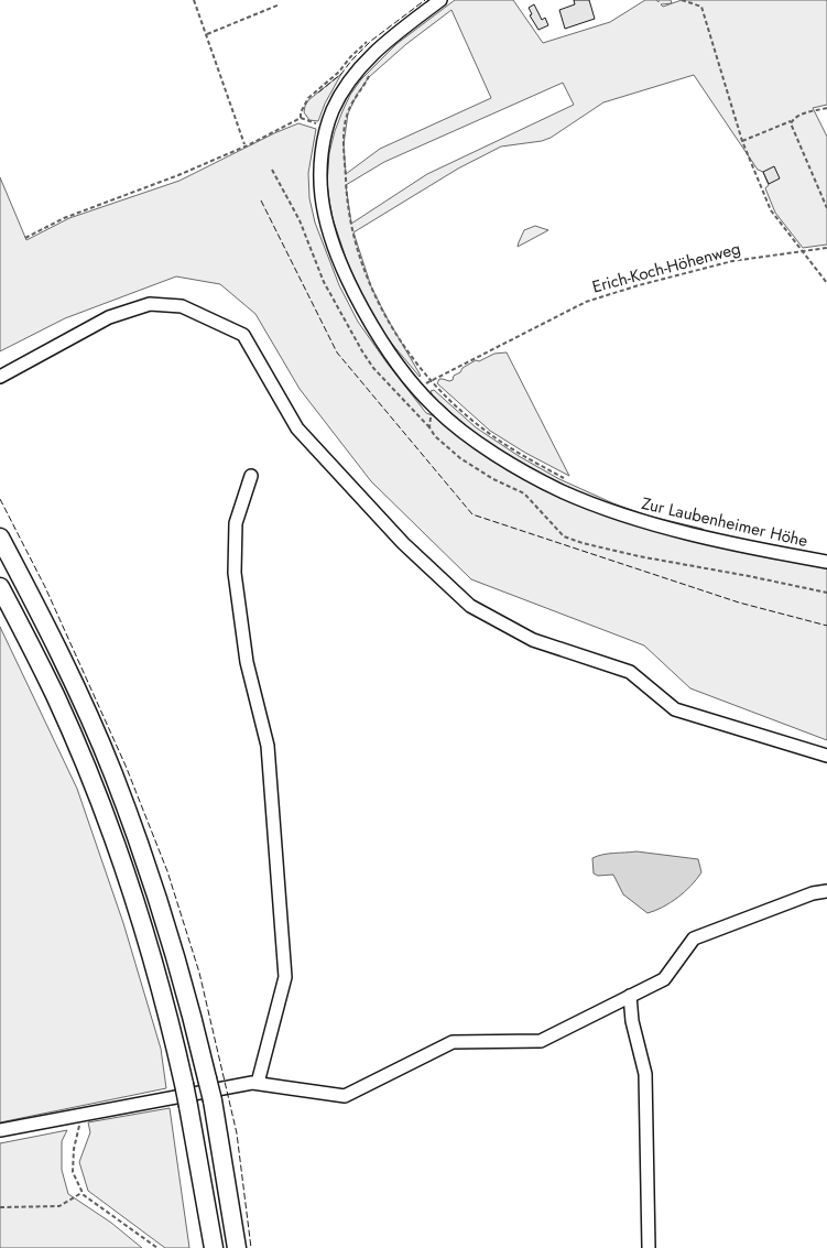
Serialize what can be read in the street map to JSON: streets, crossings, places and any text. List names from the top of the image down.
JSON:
{
  "streets": {
    "street": ["Zur Laubenheimer Höhe"],
    "path": ["Erich-Koch-Höhenweg"]
  }
}
